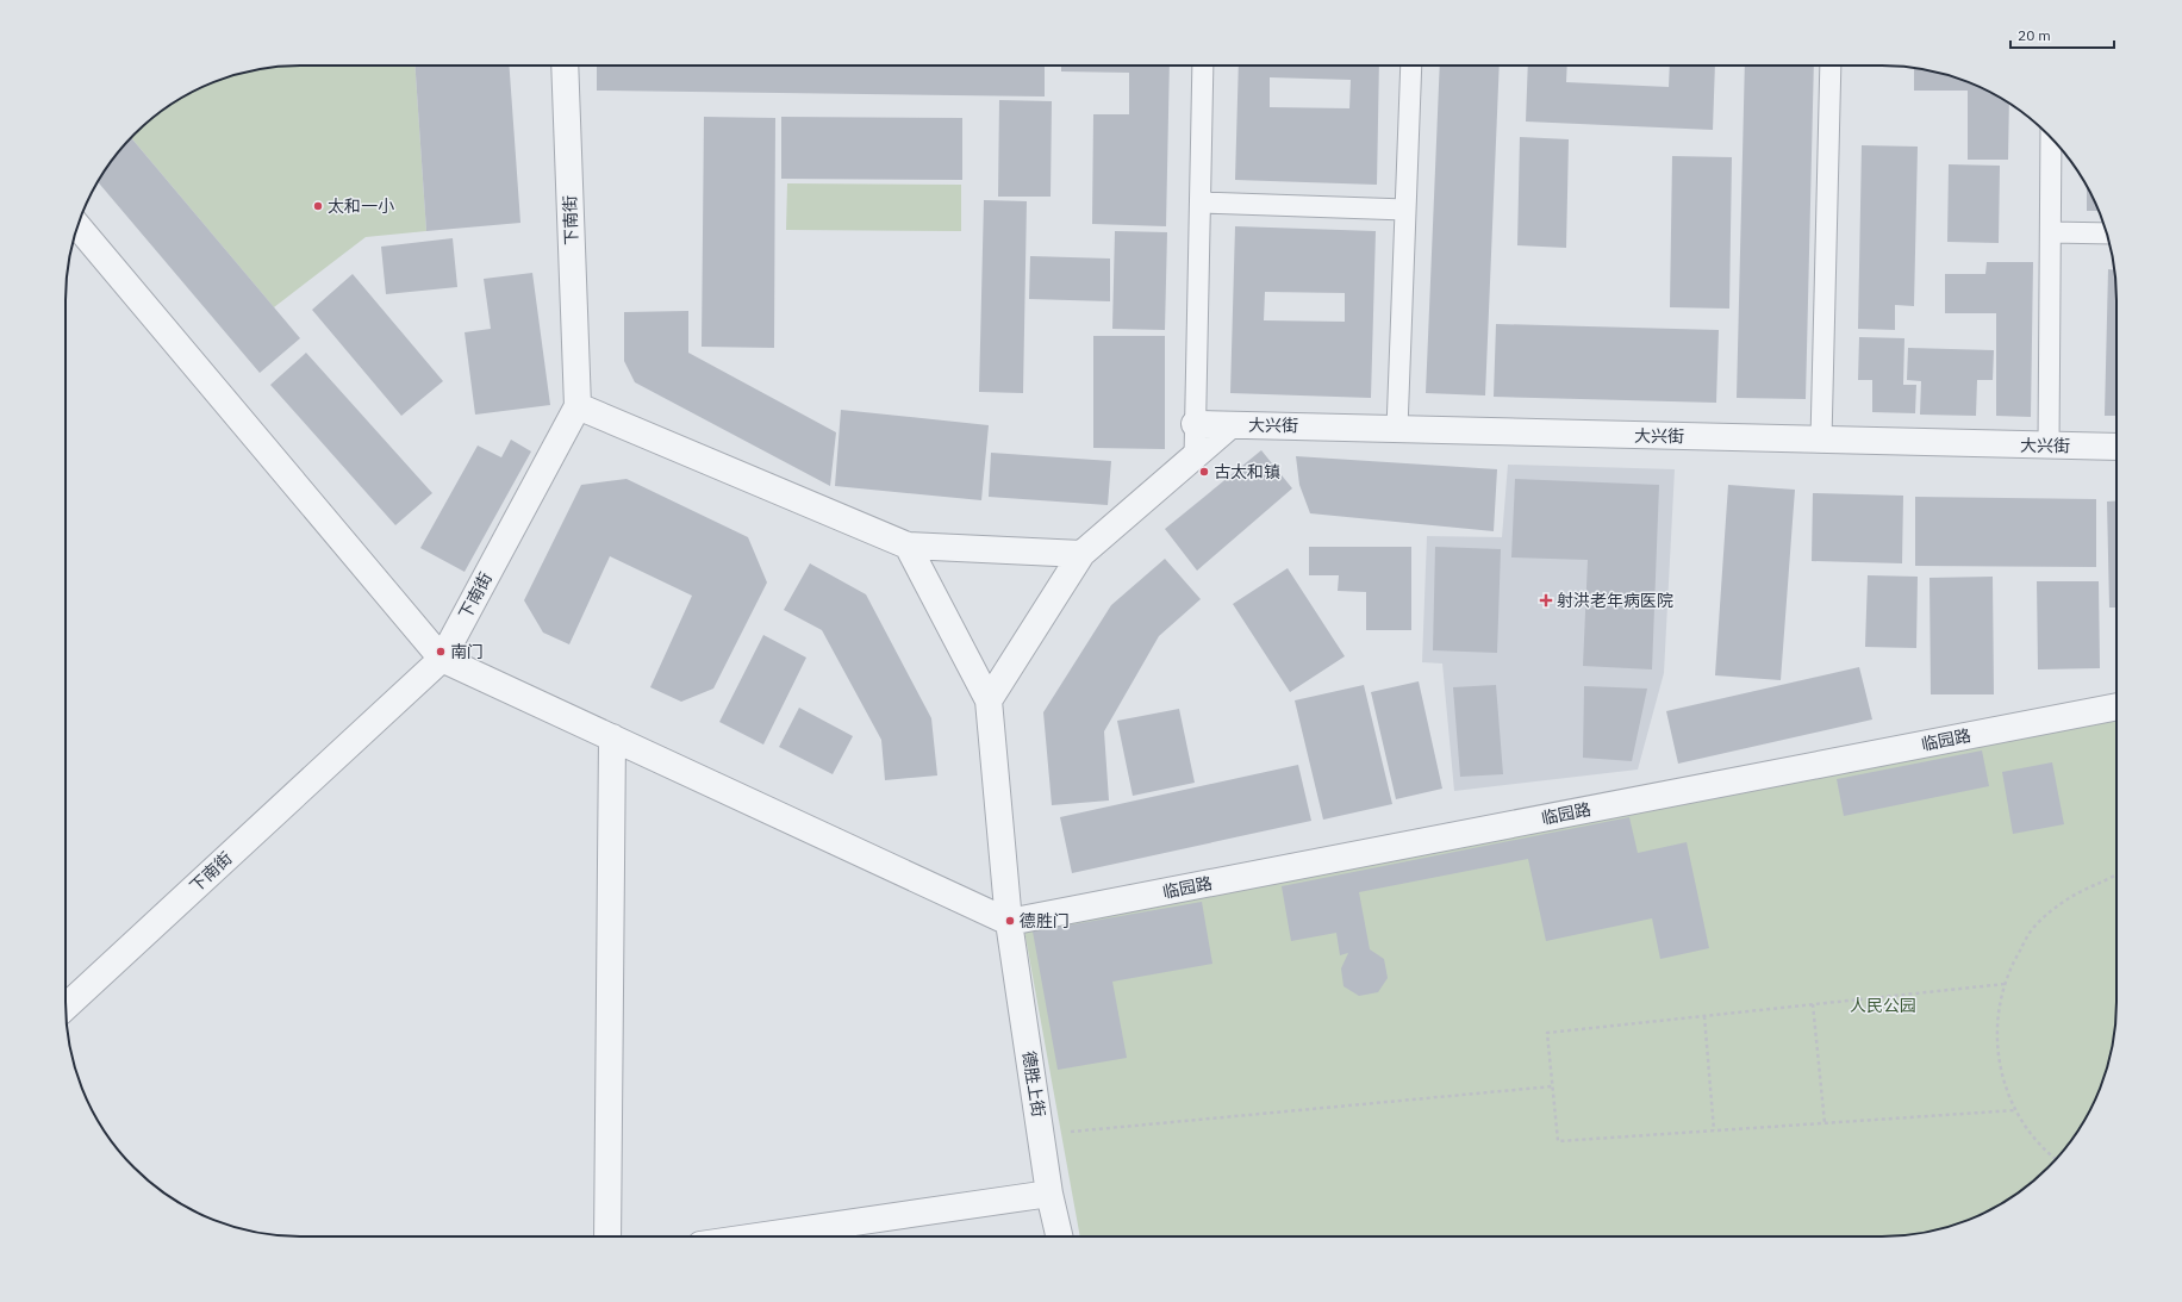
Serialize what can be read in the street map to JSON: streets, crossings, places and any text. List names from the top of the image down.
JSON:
{
  "streets": {
    "street": [
      "下南街",
      "大兴街",
      "临园路",
      "德胜上街"
    ]
  },
  "crossings": [
    ["临园路", "德胜上街"]
  ],
  "parks": ["人民公园"],
  "places": {
    "other": [
      "太和一小",
      "古太和镇",
      "南门",
      "德胜门"
    ],
    "health": ["射洪老年病医院"]
  },
  "scale_bar": "20 m"
}
